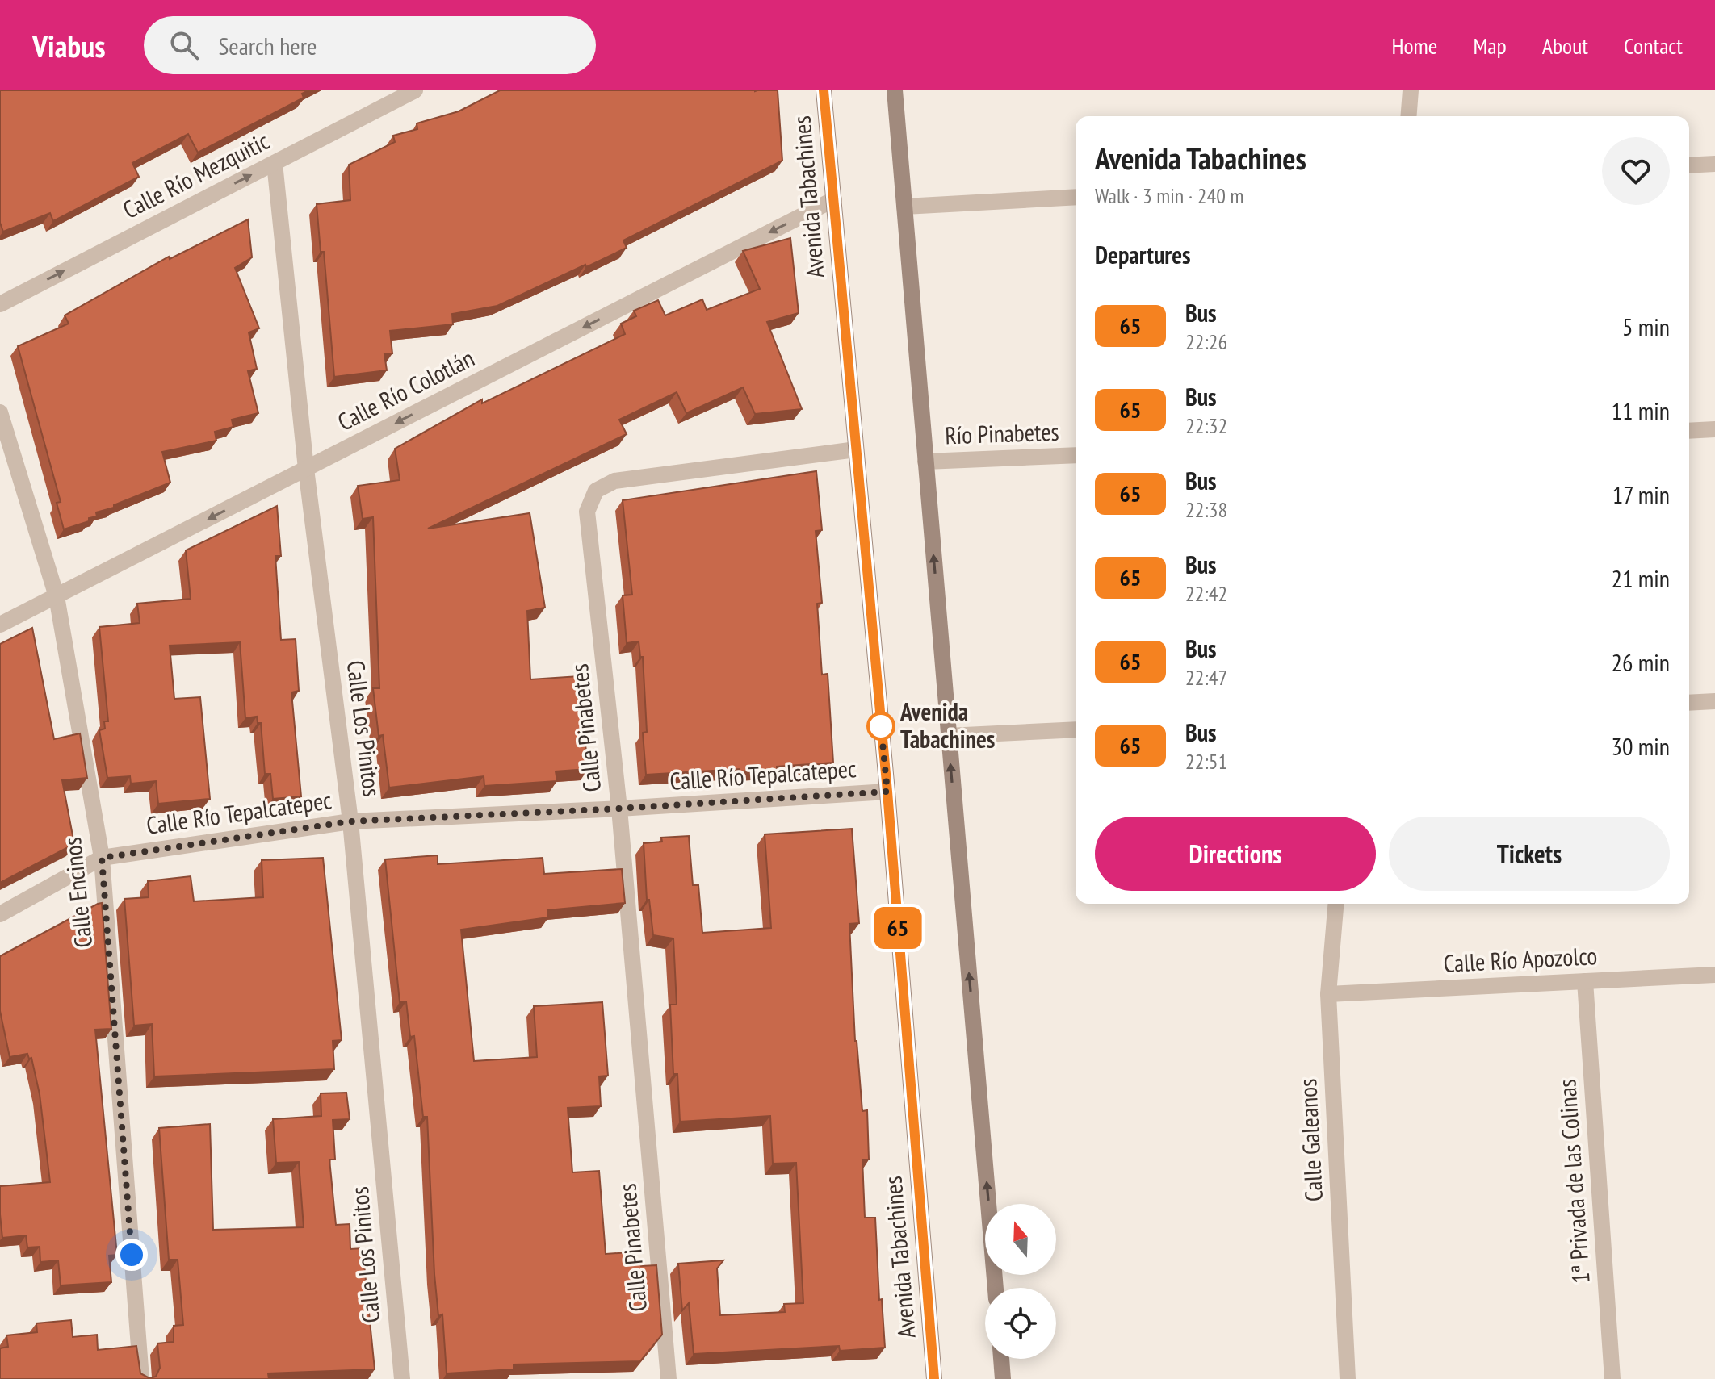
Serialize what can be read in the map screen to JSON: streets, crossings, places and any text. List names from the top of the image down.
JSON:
{
  "streets": {
    "street": [
      "Calle Río Mezquitic",
      "Avenida Tabachines",
      "Calle Río Colotlán",
      "Río Pinabetes",
      "Calle Pinabetes",
      "Calle Los Pinitos",
      "Calle Río Tepalcatepec",
      "Calle Encinos",
      "Calle Río Apozolco",
      "Calle Galeanos",
      "1ª Privada de las Colinas"
    ]
  },
  "crossings": [
    ["Calle Río Mezquitic", "Calle Los Pinitos"],
    ["Avenida Tabachines", "Calle Río Colotlán"],
    ["Avenida Tabachines", "Calle Pinabetes"],
    ["Avenida Tabachines", "Calle Río Tepalcatepec"],
    ["Calle Río Colotlán", "Calle Los Pinitos"],
    ["Calle Río Colotlán", "Calle Encinos"],
    ["Calle Pinabetes", "Calle Río Tepalcatepec"],
    ["Calle Los Pinitos", "Calle Río Tepalcatepec"],
    ["Calle Río Tepalcatepec", "Calle Encinos"],
    ["Calle Río Apozolco", "Calle Galeanos"],
    ["Calle Río Apozolco", "1ª Privada de las Colinas"]
  ],
  "one_way": ["Calle Río Mezquitic", "Calle Río Colotlán"],
  "places": ["Avenida Tabachines"],
  "lines": ["bus line 65"],
  "north": "top",
  "page": {
    "header": "Viabus",
    "search": "Search here",
    "nav": [
      "Home",
      "Map",
      "About",
      "Contact"
    ],
    "on_map": "65",
    "heading": [
      ["Avenida Tabachines", "Walk · 3 min · 240 m"],
      "Departures"
    ],
    "list": [
      {
        "mark": "65",
        "name": "Bus",
        "note": "22:26",
        "value": "5 min"
      },
      {
        "mark": "65",
        "name": "Bus",
        "note": "22:32",
        "value": "11 min"
      },
      {
        "mark": "65",
        "name": "Bus",
        "note": "22:38",
        "value": "17 min"
      },
      {
        "mark": "65",
        "name": "Bus",
        "note": "22:42",
        "value": "21 min"
      },
      {
        "mark": "65",
        "name": "Bus",
        "note": "22:47",
        "value": "26 min"
      },
      {
        "mark": "65",
        "name": "Bus",
        "note": "22:51",
        "value": "30 min"
      }
    ],
    "buttons": ["Directions", "Tickets"]
  }
}
